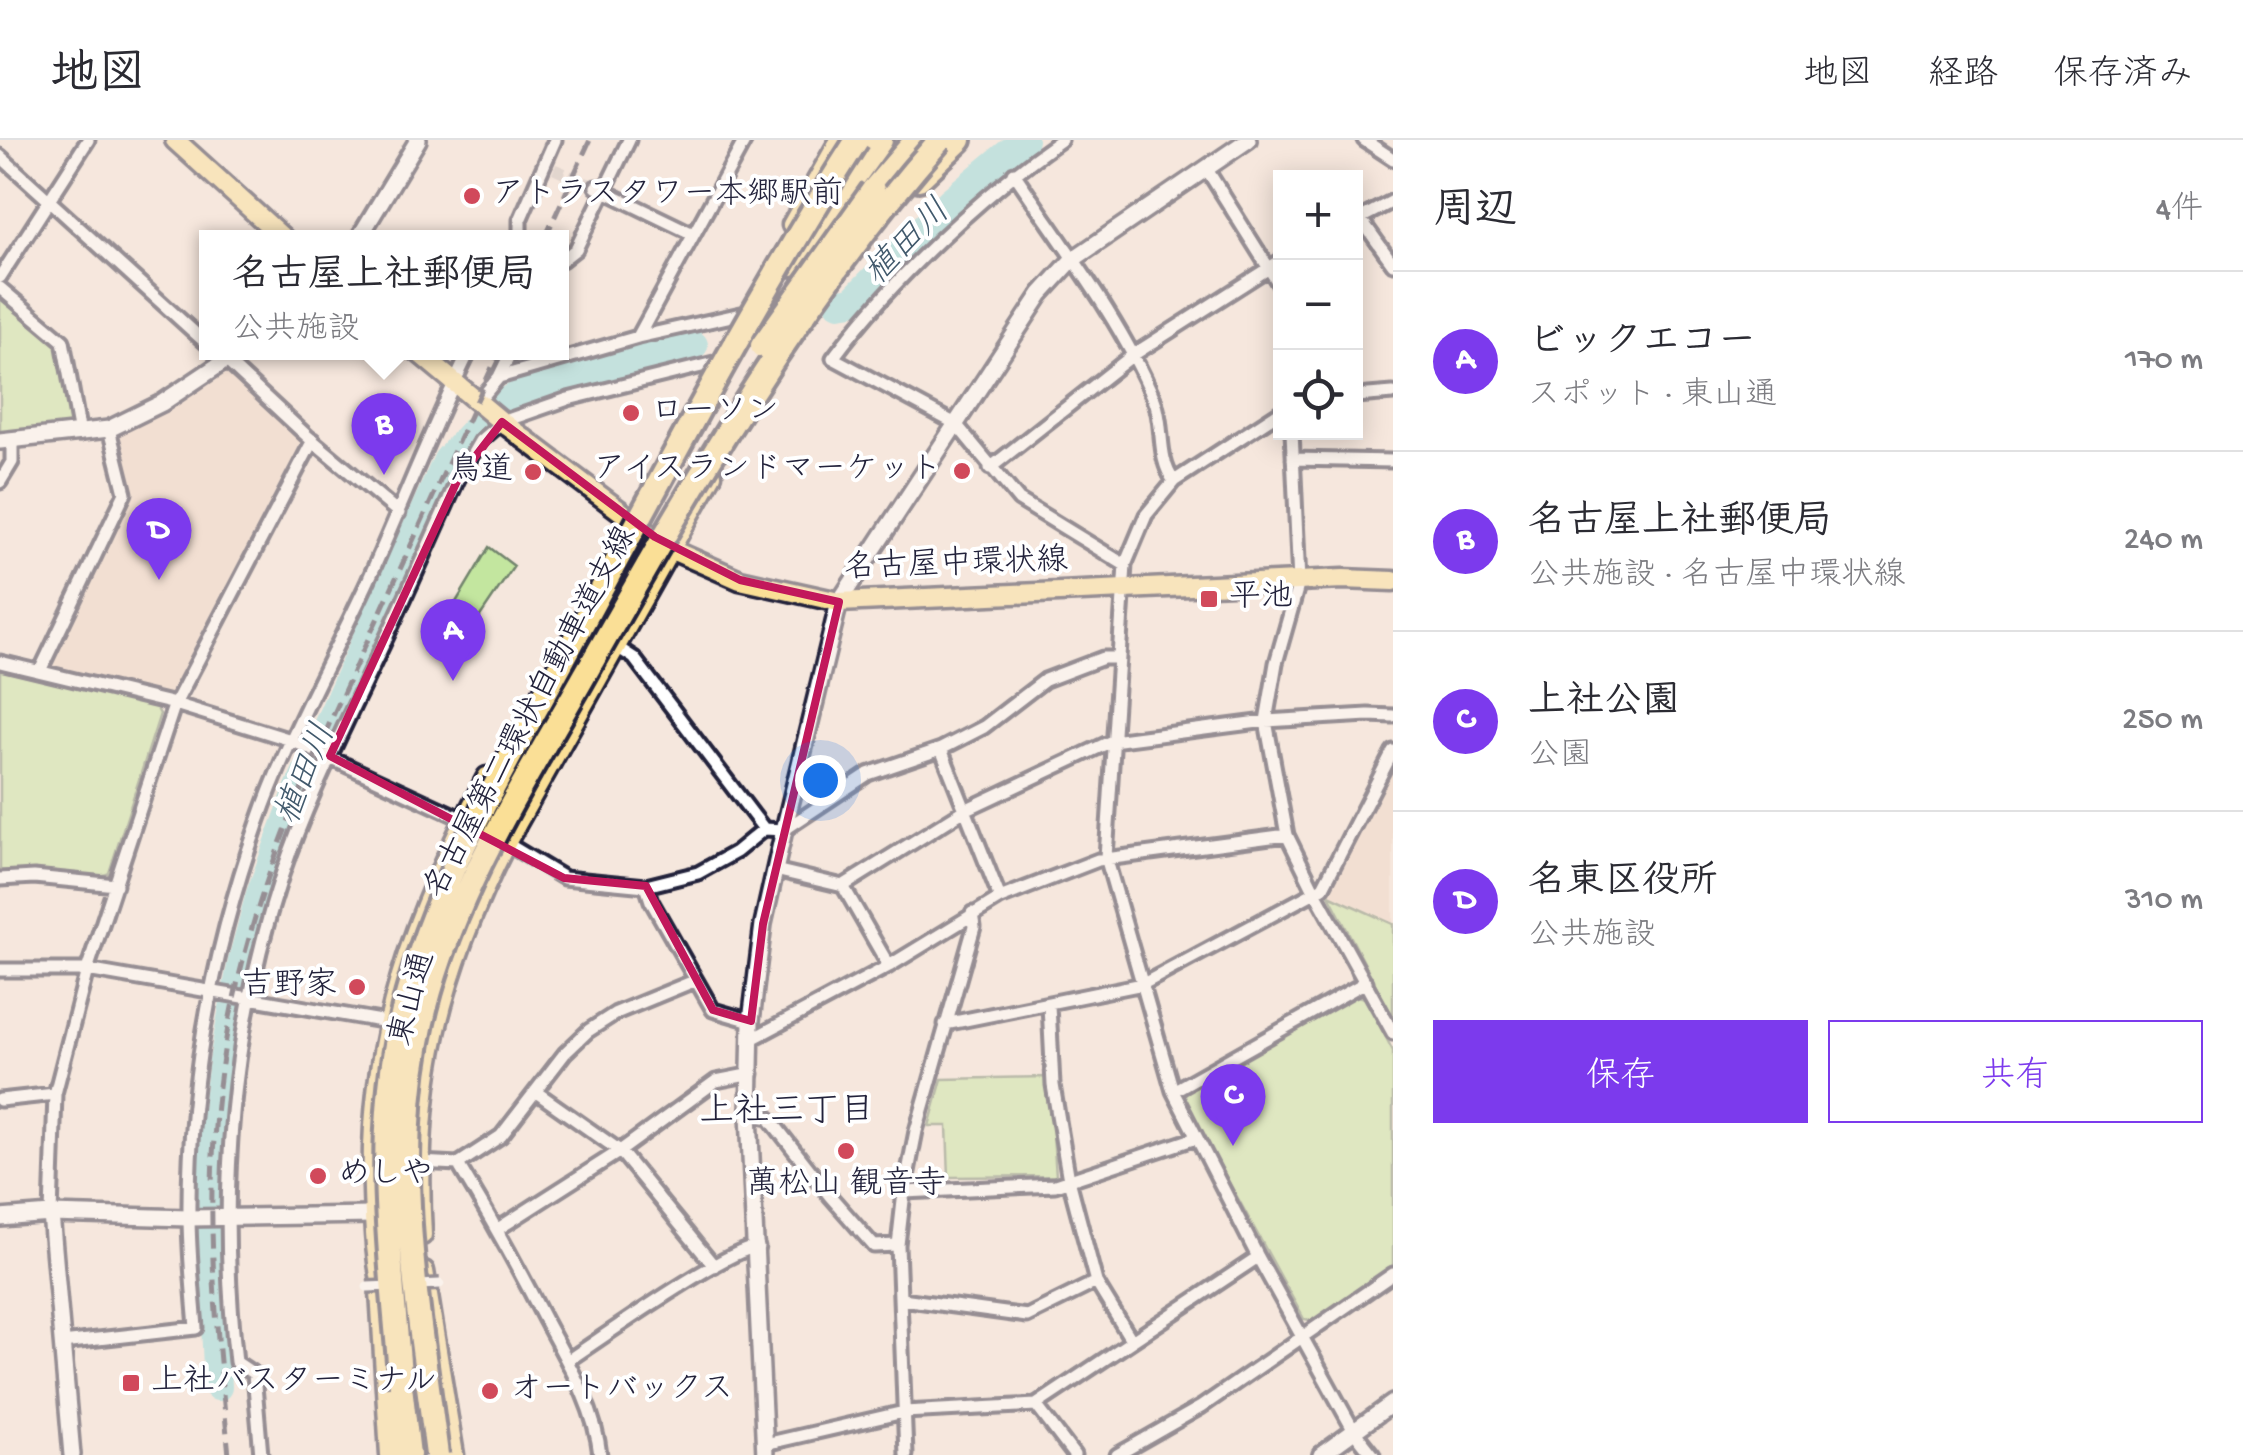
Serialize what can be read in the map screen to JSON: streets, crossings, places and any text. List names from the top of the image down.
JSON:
{
  "streets": {
    "highway": ["名古屋第二環状自動車道支線"],
    "main road": ["名古屋中環状線", "東山通"]
  },
  "crossings": [
    ["名古屋中環状線", "東山通"],
    ["名古屋第二環状自動車道支線", "東山通"]
  ],
  "districts": ["上社三丁目"],
  "water": ["植田川"],
  "places": {
    "other": [
      "アトラスタワー本郷駅前",
      "ローソン",
      "アイスランドマーケット",
      "鳥道",
      "吉野家",
      "萬松山 観音寺",
      "めしや",
      "オートバックス"
    ],
    "transit": ["平池", "上社バスターミナル"]
  },
  "page": {
    "header": "地図",
    "nav": ["地図", "経路", "保存済み"],
    "heading": ["周辺", "4件"],
    "map_buttons": ["+", "−"],
    "popup": ["名古屋上社郵便局", "公共施設"],
    "list": [
      {
        "mark": "A",
        "name": "ビックエコー",
        "note": "スポット · 東山通",
        "value": "170 m"
      },
      {
        "mark": "B",
        "name": "名古屋上社郵便局",
        "note": "公共施設 · 名古屋中環状線",
        "value": "240 m"
      },
      {
        "mark": "C",
        "name": "上社公園",
        "note": "公園",
        "value": "250 m"
      },
      {
        "mark": "D",
        "name": "名東区役所",
        "note": "公共施設",
        "value": "310 m"
      }
    ],
    "pins": [
      "B",
      "D",
      "A",
      "C"
    ],
    "buttons": ["保存", "共有"]
  }
}
